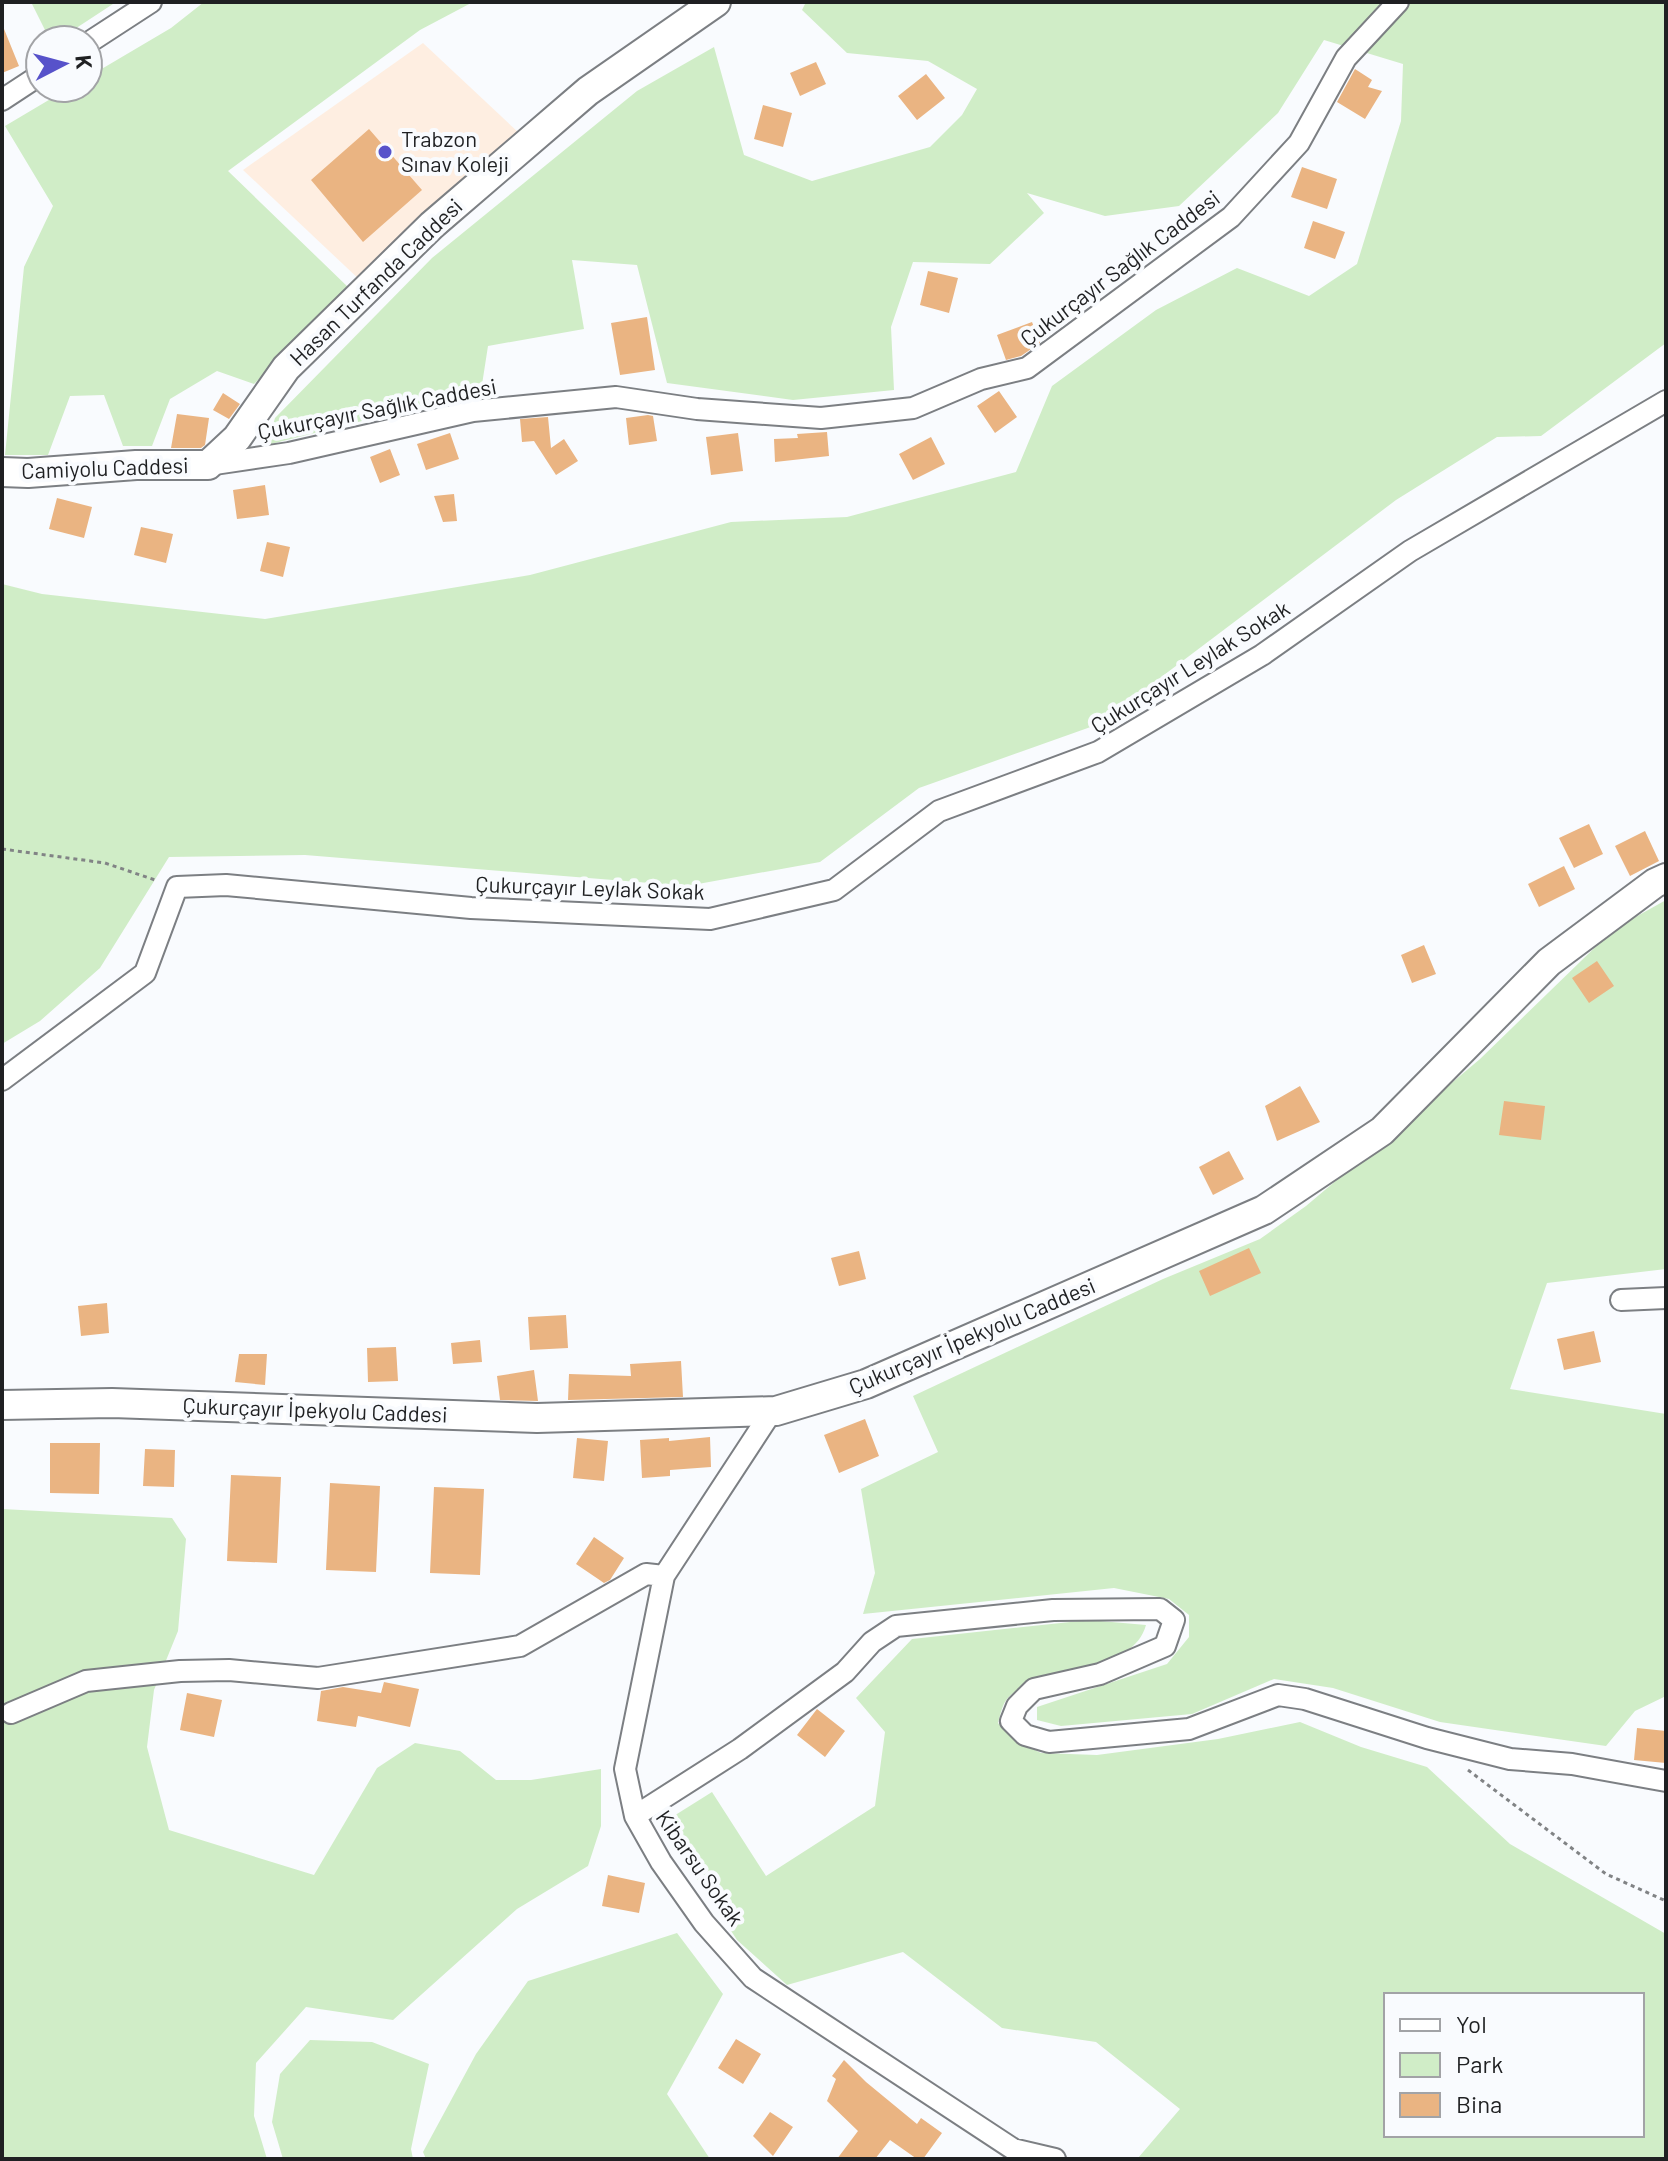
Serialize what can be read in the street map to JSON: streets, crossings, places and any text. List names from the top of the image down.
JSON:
{
  "streets": {
    "street": [
      "Çukurçayır Sağlık Caddesi",
      "Hasan Turfanda Caddesi",
      "Camiyolu Caddesi",
      "Çukurçayır Leylak Sokak",
      "Çukurçayır İpekyolu Caddesi",
      "Kibarsu Sokak"
    ]
  },
  "crossings": [
    ["Çukurçayır Sağlık Caddesi", "Hasan Turfanda Caddesi"],
    ["Çukurçayır Sağlık Caddesi", "Camiyolu Caddesi"],
    ["Hasan Turfanda Caddesi", "Camiyolu Caddesi"],
    ["Çukurçayır İpekyolu Caddesi", "Kibarsu Sokak"]
  ],
  "places": ["Trabzon Sınav Koleji"],
  "legend": ["Yol", "Park", "Bina"],
  "north": "right"
}
